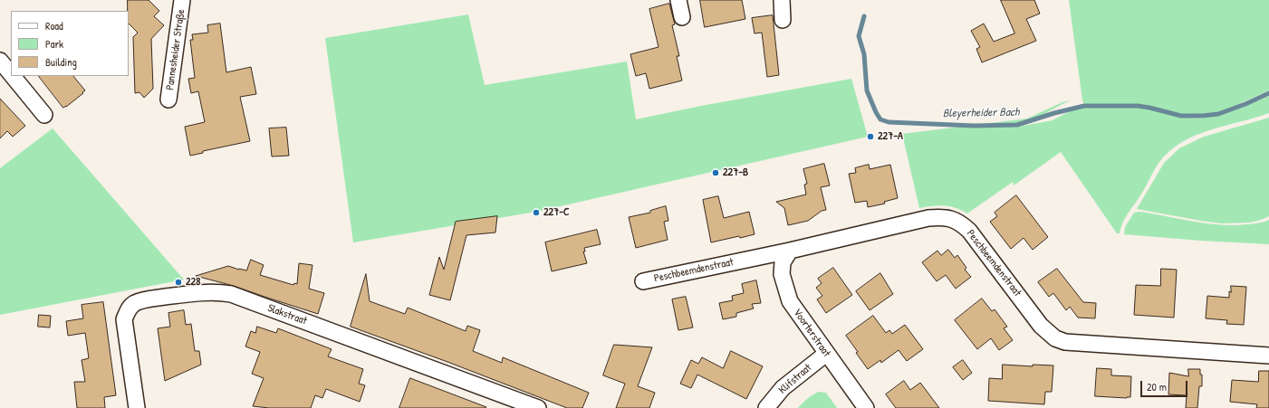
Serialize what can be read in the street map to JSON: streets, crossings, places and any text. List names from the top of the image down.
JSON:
{
  "streets": {
    "street": [
      "Pannesheider Straße",
      "Peschbeemdenstraat",
      "Slakstraat",
      "Voorterstraat",
      "Klifstraat"
    ]
  },
  "crossings": [
    ["Peschbeemdenstraat", "Voorterstraat"],
    ["Voorterstraat", "Klifstraat"]
  ],
  "water": ["Bleyerheider Bach"],
  "places": [
    "227-A",
    "227-B",
    "227-C",
    "228"
  ],
  "legend": ["Road", "Park", "Building"],
  "scale_bar": "20 m"
}
